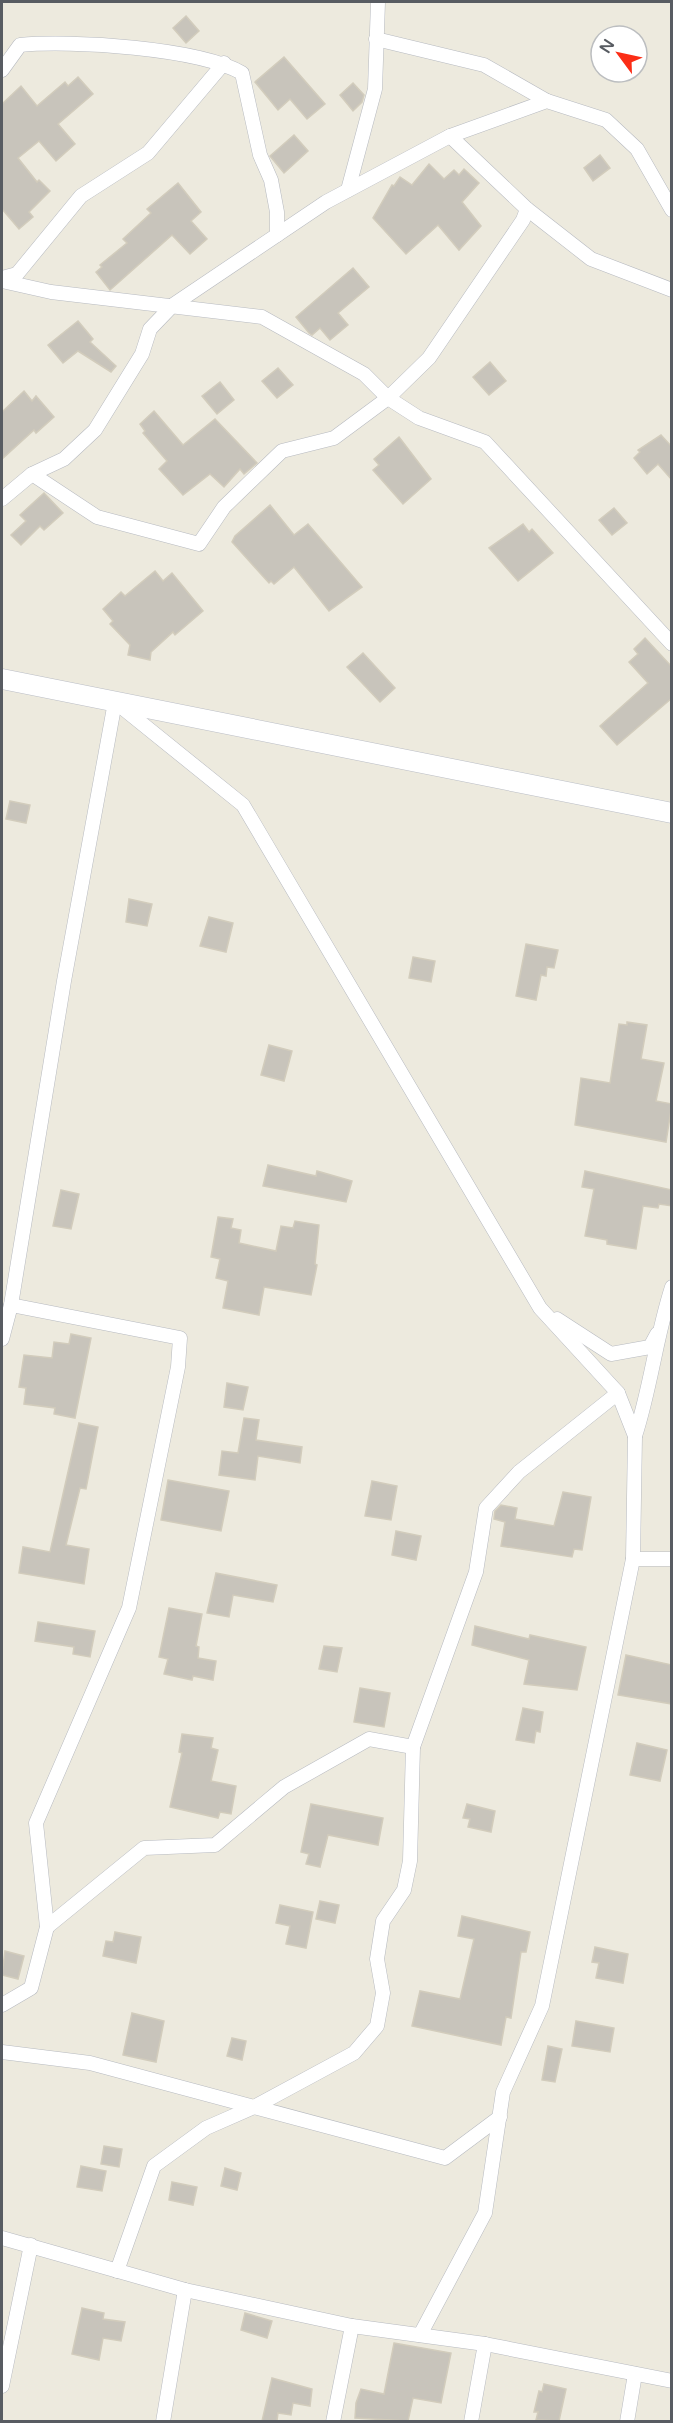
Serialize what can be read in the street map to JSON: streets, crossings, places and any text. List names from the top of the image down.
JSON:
{
  "north": "top left"
}
